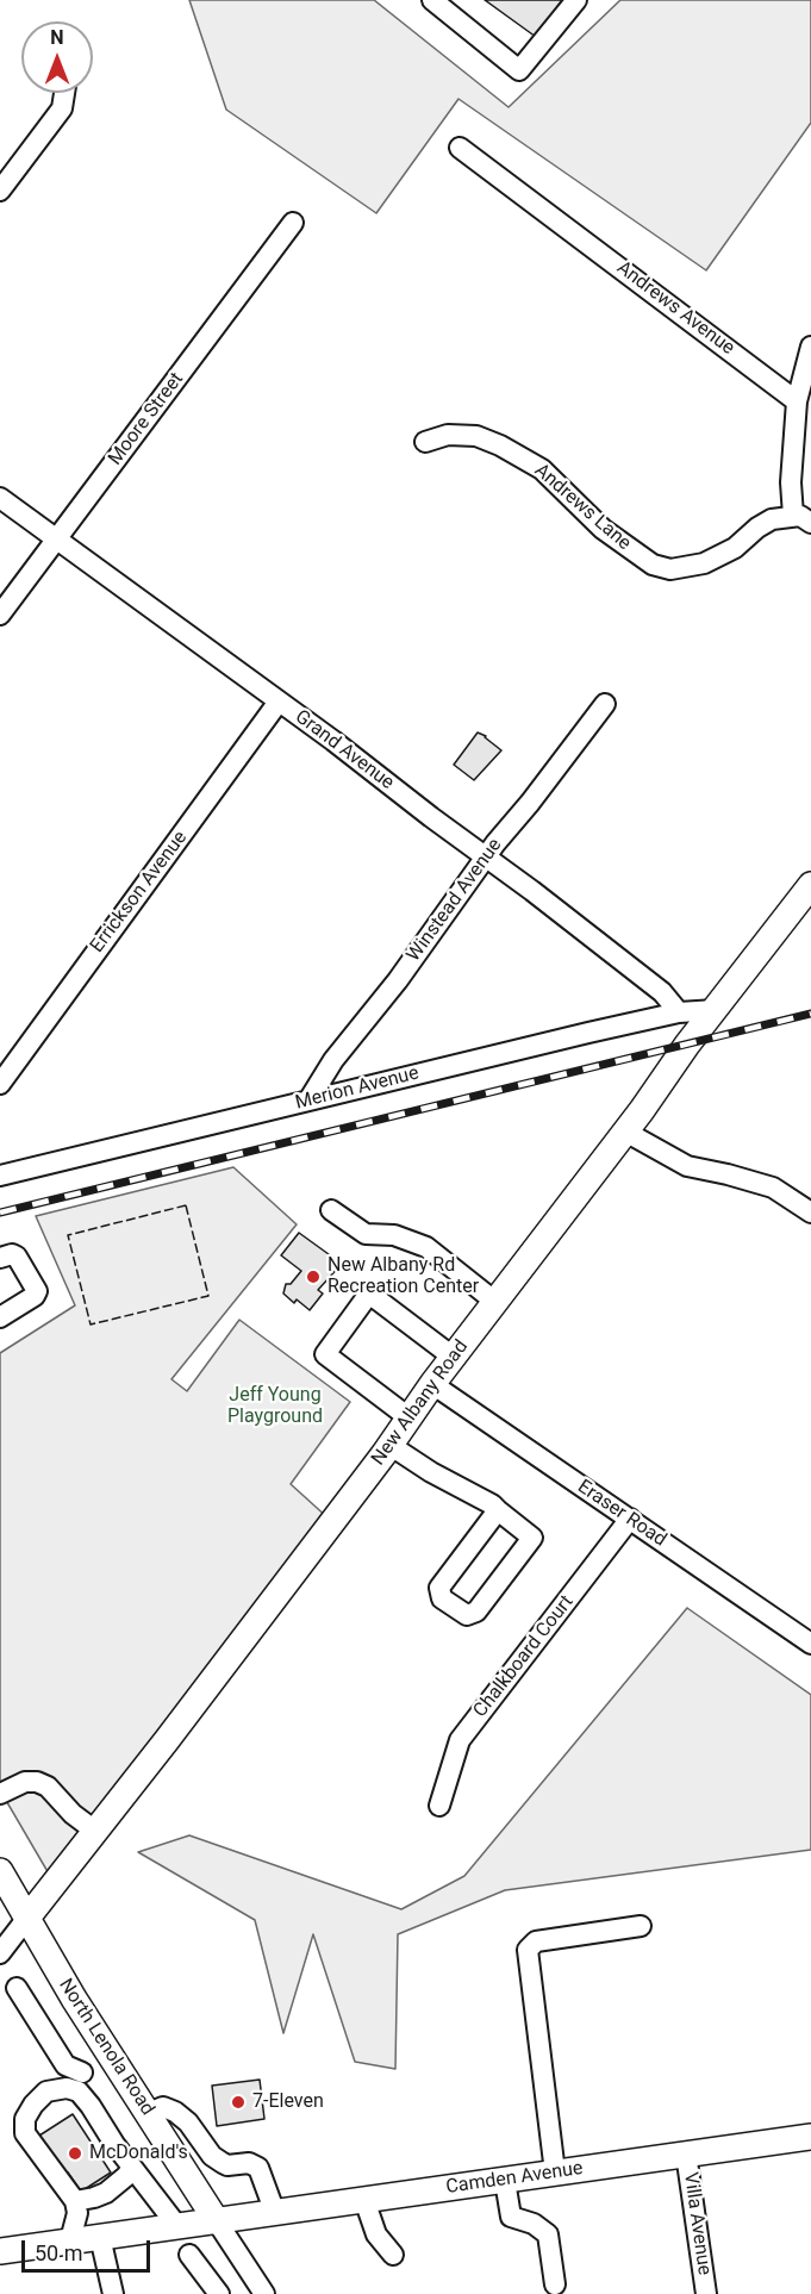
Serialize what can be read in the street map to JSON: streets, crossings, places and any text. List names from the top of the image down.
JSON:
{
  "streets": {
    "main road": ["New Albany Road", "North Lenola Road", "Camden Avenue"],
    "street": [
      "Andrews Avenue",
      "Moore Street",
      "Andrews Lane",
      "Grand Avenue",
      "Errickson Avenue",
      "Winstead Avenue",
      "Merion Avenue",
      "Eraser Road",
      "Chalkboard Court",
      "Villa Avenue"
    ]
  },
  "crossings": [
    ["Moore Street", "Grand Avenue"],
    ["Grand Avenue", "Errickson Avenue"],
    ["Grand Avenue", "Winstead Avenue"],
    ["Grand Avenue", "Merion Avenue"],
    ["Winstead Avenue", "Merion Avenue"],
    ["Merion Avenue", "New Albany Road"],
    ["New Albany Road", "Eraser Road"],
    ["New Albany Road", "North Lenola Road"],
    ["Eraser Road", "Chalkboard Court"],
    ["North Lenola Road", "Camden Avenue"],
    ["Camden Avenue", "Villa Avenue"]
  ],
  "parks": ["Jeff Young Playground"],
  "places": ["New Albany Rd Recreation Center", "7-Eleven", "McDonald's"],
  "scale_bar": "50 m",
  "north": "top"
}
